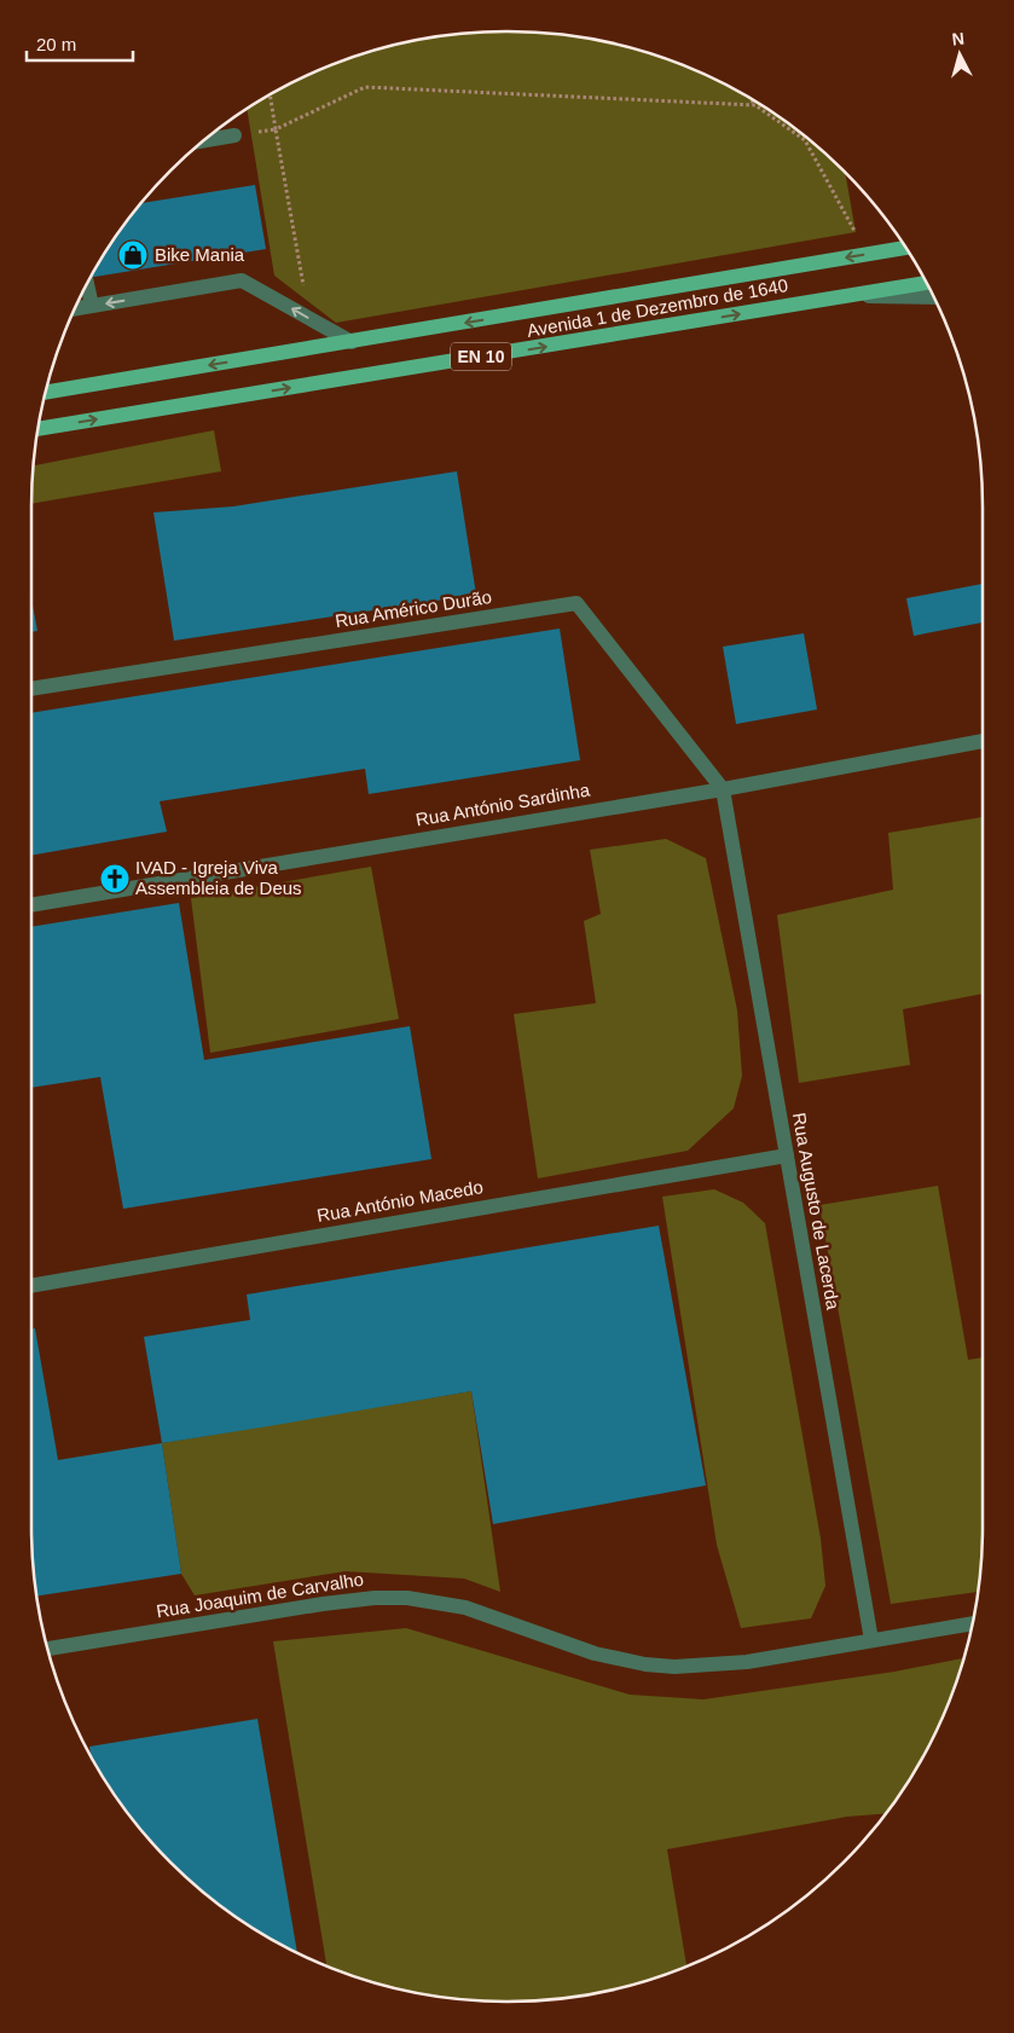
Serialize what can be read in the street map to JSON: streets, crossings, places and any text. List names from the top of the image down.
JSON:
{
  "streets": {
    "main road": ["Avenida 1 de Dezembro de 1640", "EN 10"],
    "street": [
      "Rua Américo Durão",
      "Rua António Sardinha",
      "Rua António Macedo",
      "Rua Augusto de Lacerda",
      "Rua Joaquim de Carvalho"
    ]
  },
  "crossings": [
    ["Rua Américo Durão", "Rua António Sardinha"],
    ["Rua Américo Durão", "Rua Augusto de Lacerda"],
    ["Rua António Sardinha", "Rua Augusto de Lacerda"],
    ["Rua António Macedo", "Rua Augusto de Lacerda"],
    ["Rua Augusto de Lacerda", "Rua Joaquim de Carvalho"]
  ],
  "places": {
    "shop": ["Bike Mania"],
    "church": ["IVAD - Igreja Viva Assembleia de Deus"]
  },
  "scale_bar": "20 m",
  "north": "top"
}
